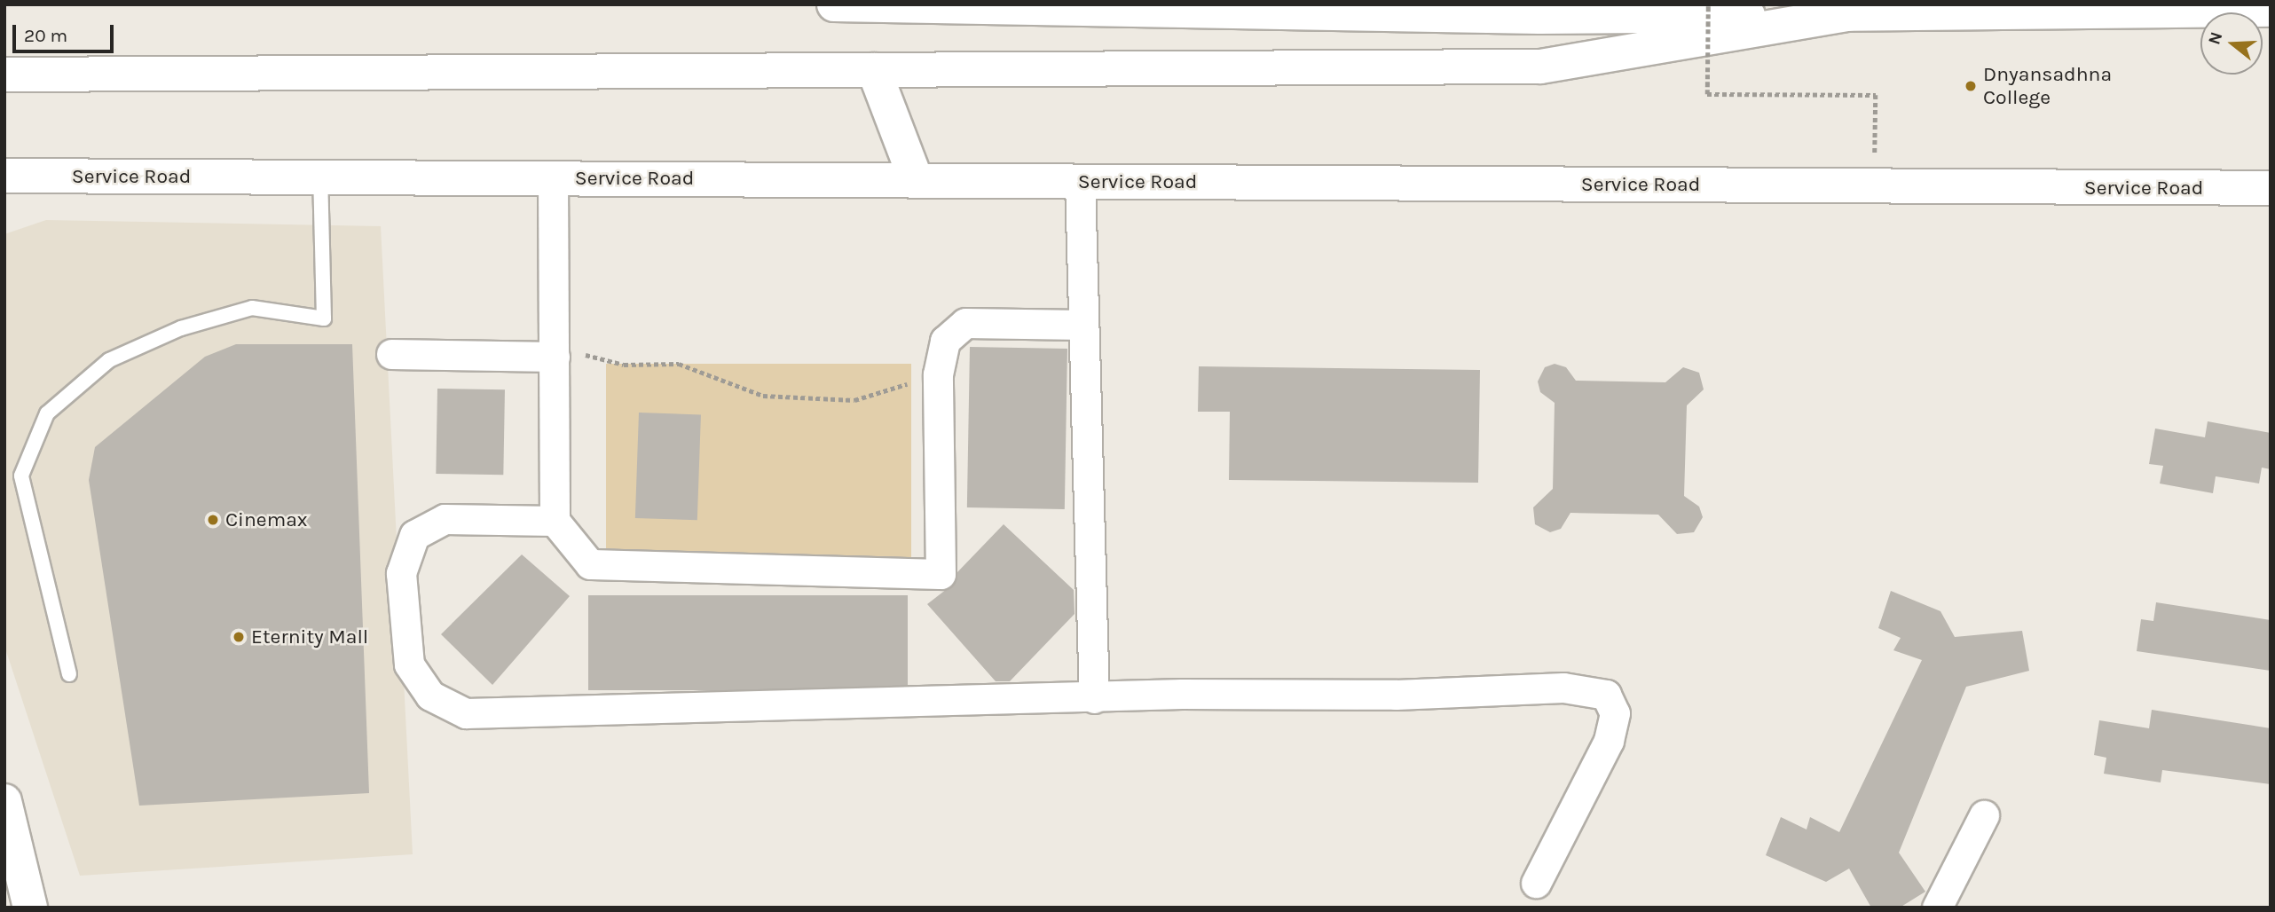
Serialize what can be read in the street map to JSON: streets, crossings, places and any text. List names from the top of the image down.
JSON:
{
  "streets": {
    "main road": ["Service Road"]
  },
  "places": ["Dnyansadhna College", "Cinemax", "Eternity Mall"],
  "scale_bar": "20 m",
  "north": "left"
}
